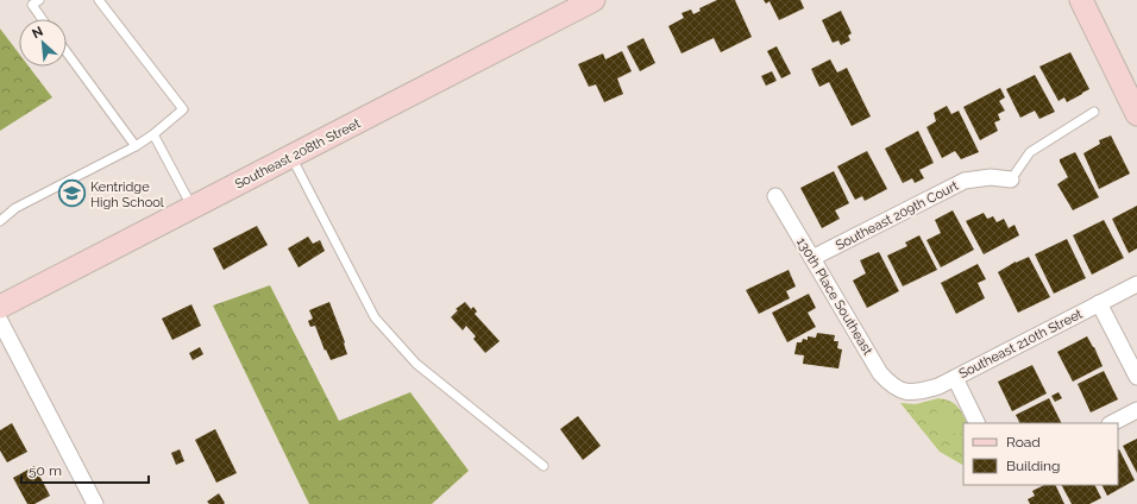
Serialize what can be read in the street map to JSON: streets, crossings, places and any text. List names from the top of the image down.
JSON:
{
  "streets": {
    "main road": ["Southeast 208th Street"],
    "street": ["Southeast 209th Court", "130th Place Southeast", "Southeast 210th Street"]
  },
  "crossings": [
    ["Southeast 209th Court", "130th Place Southeast"],
    ["130th Place Southeast", "Southeast 210th Street"]
  ],
  "places": {
    "school or university": ["Kentridge High School"]
  },
  "legend": ["Road", "Building"],
  "scale_bar": "50 m",
  "north": "top left"
}
